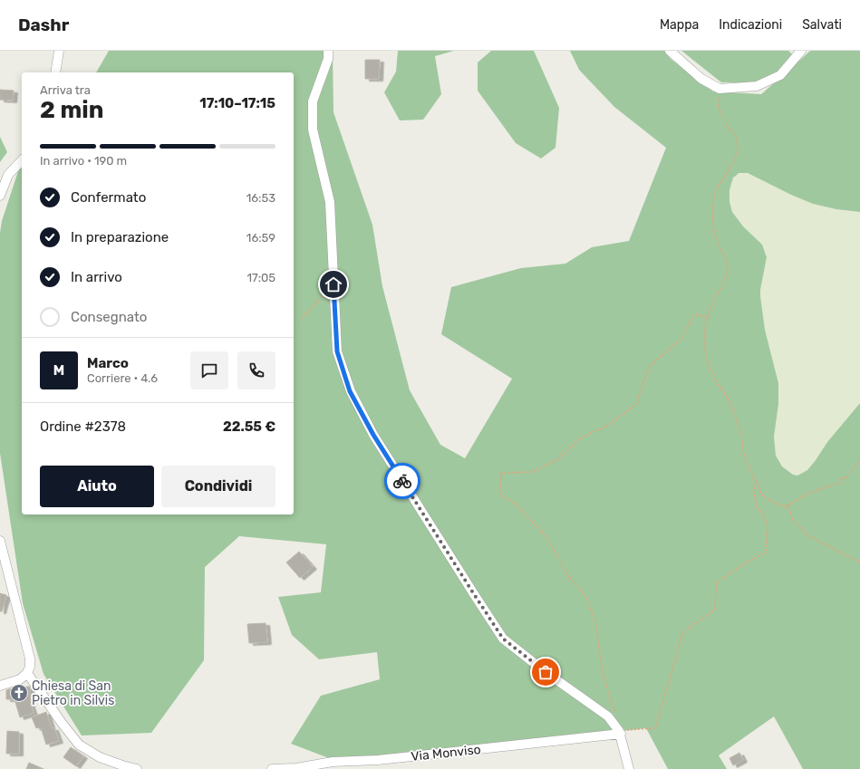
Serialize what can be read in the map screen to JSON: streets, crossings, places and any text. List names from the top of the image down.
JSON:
{
  "streets": {
    "street": ["Via Monviso"]
  },
  "places": {
    "church": ["Chiesa di San Pietro in Silvis"]
  },
  "page": {
    "header": "Dashr",
    "nav": ["Mappa", "Indicazioni", "Salvati"],
    "heading": ["2 min", "Arriva tra", "17:10–17:15"],
    "panel": [
      "Marco",
      "Corriere · 4.6",
      "Ordine #2378",
      "22.55 €"
    ],
    "bar": "In arrivo · 190 m",
    "list": [
      ["Confermato", "16:53"],
      ["In preparazione", "16:59"],
      ["In arrivo", "17:05"],
      "Consegnato"
    ],
    "round": "M",
    "buttons": ["Aiuto", "Condividi"]
  }
}
